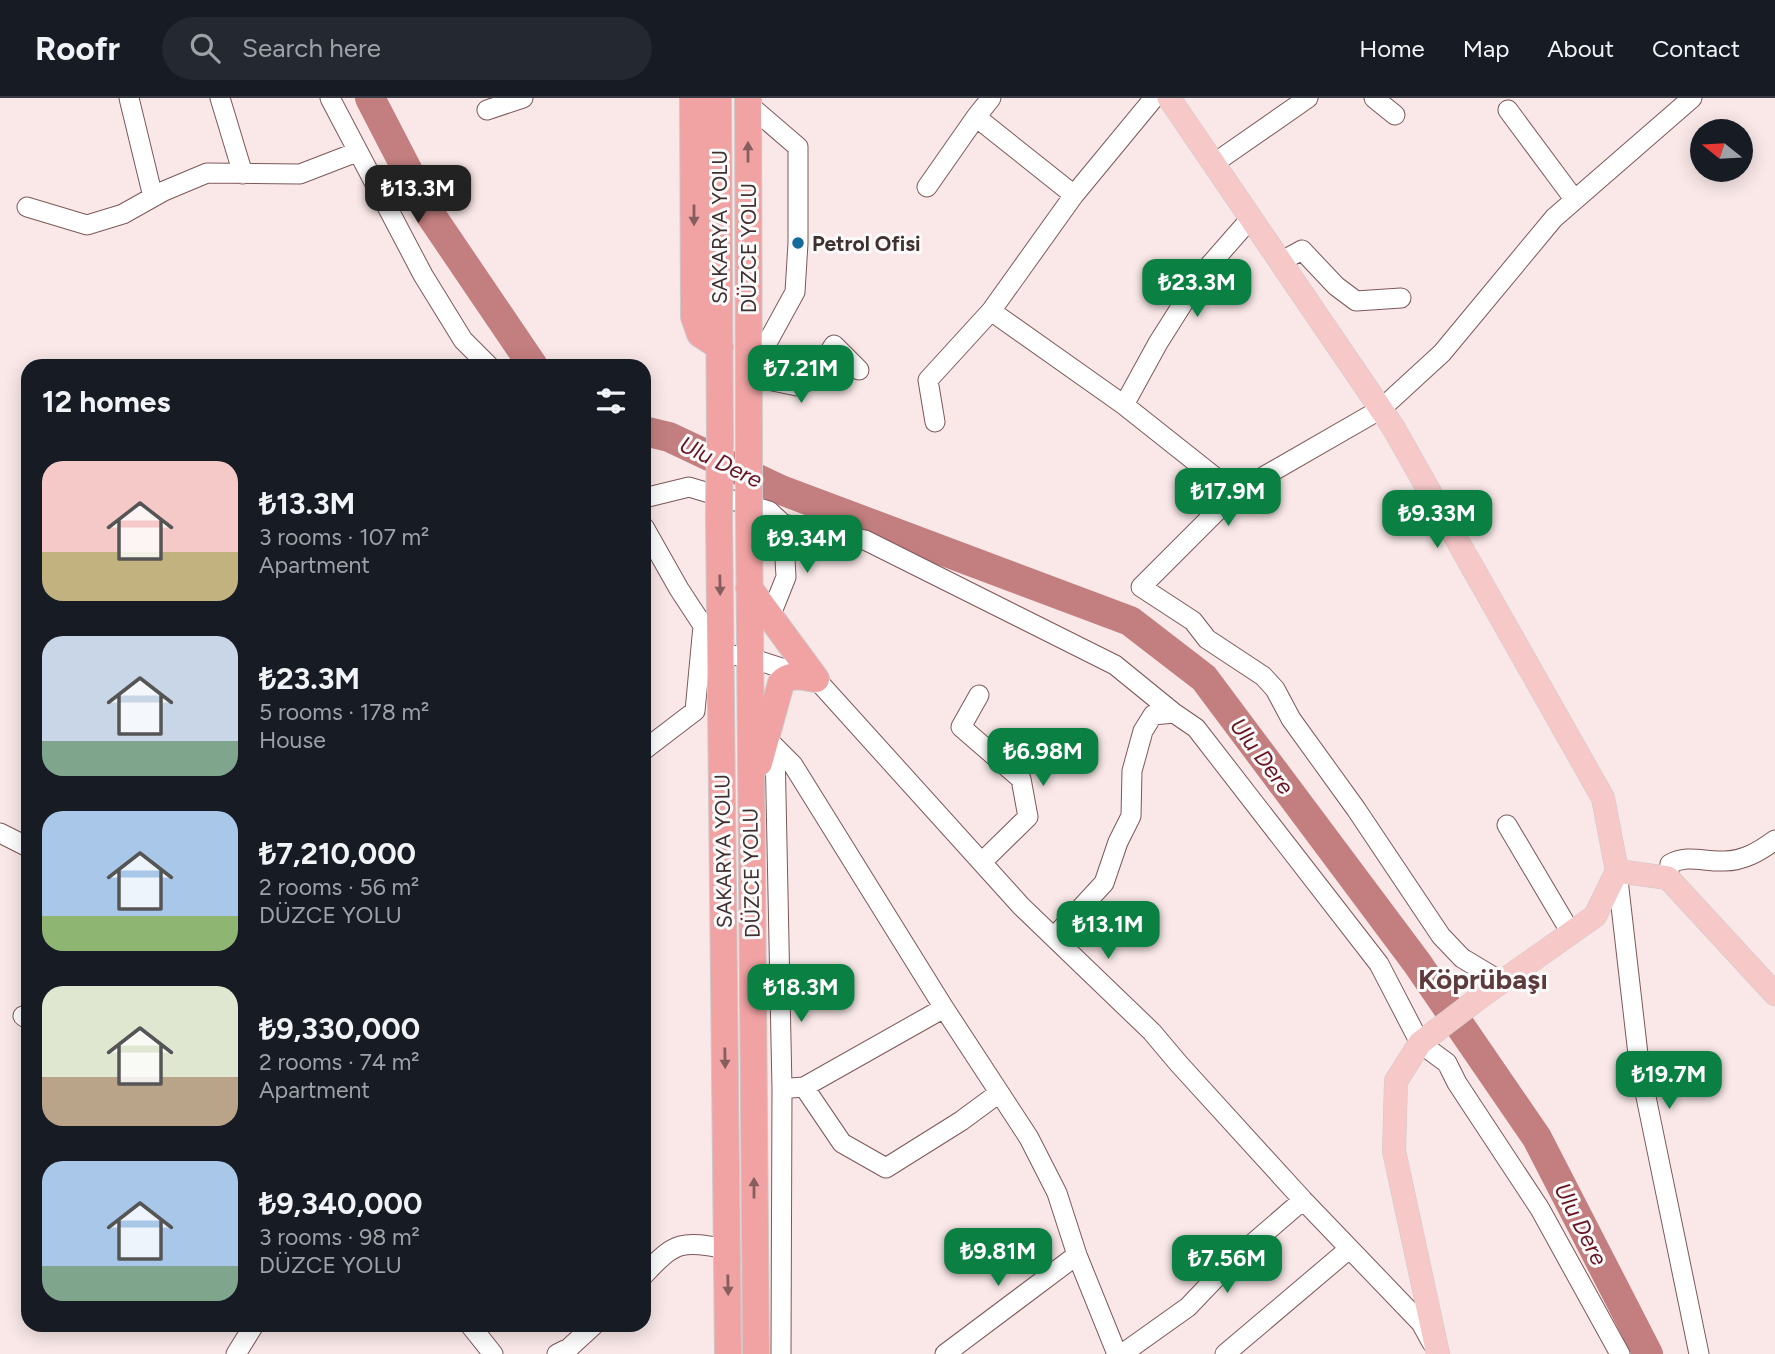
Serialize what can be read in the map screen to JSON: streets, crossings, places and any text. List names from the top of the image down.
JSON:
{
  "streets": {
    "highway": ["SAKARYA YOLU", "DÜZCE YOLU"]
  },
  "one_way": ["SAKARYA YOLU"],
  "districts": ["Köprübaşı"],
  "water": ["Ulu Dere"],
  "places": ["Petrol Ofisi"],
  "north": "left",
  "page": {
    "header": "Roofr",
    "search": "Search here",
    "nav": [
      "Home",
      "Map",
      "About",
      "Contact"
    ],
    "price": [
      "₺13.3M",
      "₺23.3M",
      "₺7.21M",
      "₺17.9M",
      "₺9.33M",
      "₺9.34M",
      "₺6.98M",
      "₺13.1M",
      "₺18.3M",
      "₺19.7M",
      "₺9.81M",
      "₺7.56M"
    ],
    "heading": "12 homes",
    "list": [
      {
        "name": "₺13.3M",
        "note": "3 rooms · 107 m² · Apartment"
      },
      {
        "name": "₺23.3M",
        "note": "5 rooms · 178 m² · House"
      },
      {
        "name": "₺7,210,000",
        "note": "2 rooms · 56 m² · DÜZCE YOLU"
      },
      {
        "name": "₺9,330,000",
        "note": "2 rooms · 74 m² · Apartment"
      },
      {
        "name": "₺9,340,000",
        "note": "3 rooms · 98 m² · DÜZCE YOLU"
      }
    ]
  }
}
